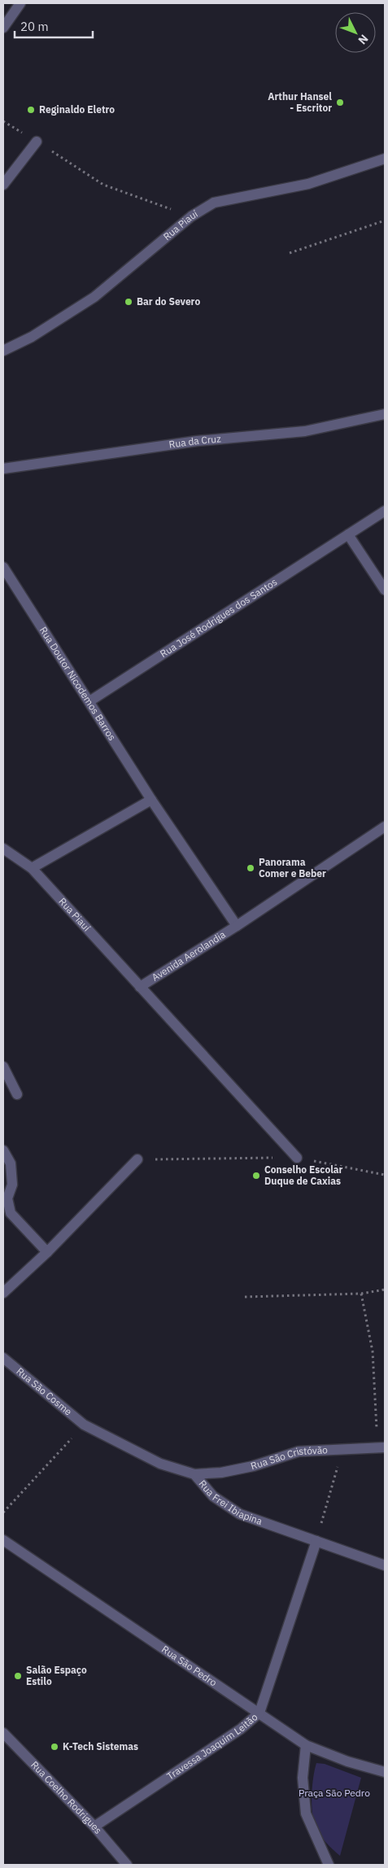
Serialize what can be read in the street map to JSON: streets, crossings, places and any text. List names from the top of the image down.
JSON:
{
  "streets": {
    "street": [
      "Rua Piauí",
      "Rua da Cruz",
      "Rua José Rodrigues dos Santos",
      "Rua Doutor Nicodemos Barros",
      "Avenida Aerolandia",
      "Rua São Cosme",
      "Rua São Cristóvão",
      "Rua Frei Ibiapina",
      "Rua São Pedro",
      "Travessa Joaquim Leitão",
      "Rua Coelho Rodrigues"
    ]
  },
  "crossings": [
    ["Rua Piauí", "Avenida Aerolandia"],
    ["Rua José Rodrigues dos Santos", "Rua Doutor Nicodemos Barros"],
    ["Rua Doutor Nicodemos Barros", "Avenida Aerolandia"],
    ["Rua São Cosme", "Rua Frei Ibiapina"],
    ["Rua São Cristóvão", "Rua Frei Ibiapina"],
    ["Rua Frei Ibiapina", "Travessa Joaquim Leitão"],
    ["Rua São Pedro", "Travessa Joaquim Leitão"],
    ["Travessa Joaquim Leitão", "Rua Coelho Rodrigues"]
  ],
  "parks": ["Praça São Pedro"],
  "places": [
    "Arthur Hansel - Escritor",
    "Reginaldo Eletro",
    "Bar do Severo",
    "Panorama Comer e Beber",
    "Conselho Escolar Duque de Caxias",
    "Salão Espaço Estilo",
    "K-Tech Sistemas"
  ],
  "scale_bar": "20 m",
  "north": "bottom right"
}
